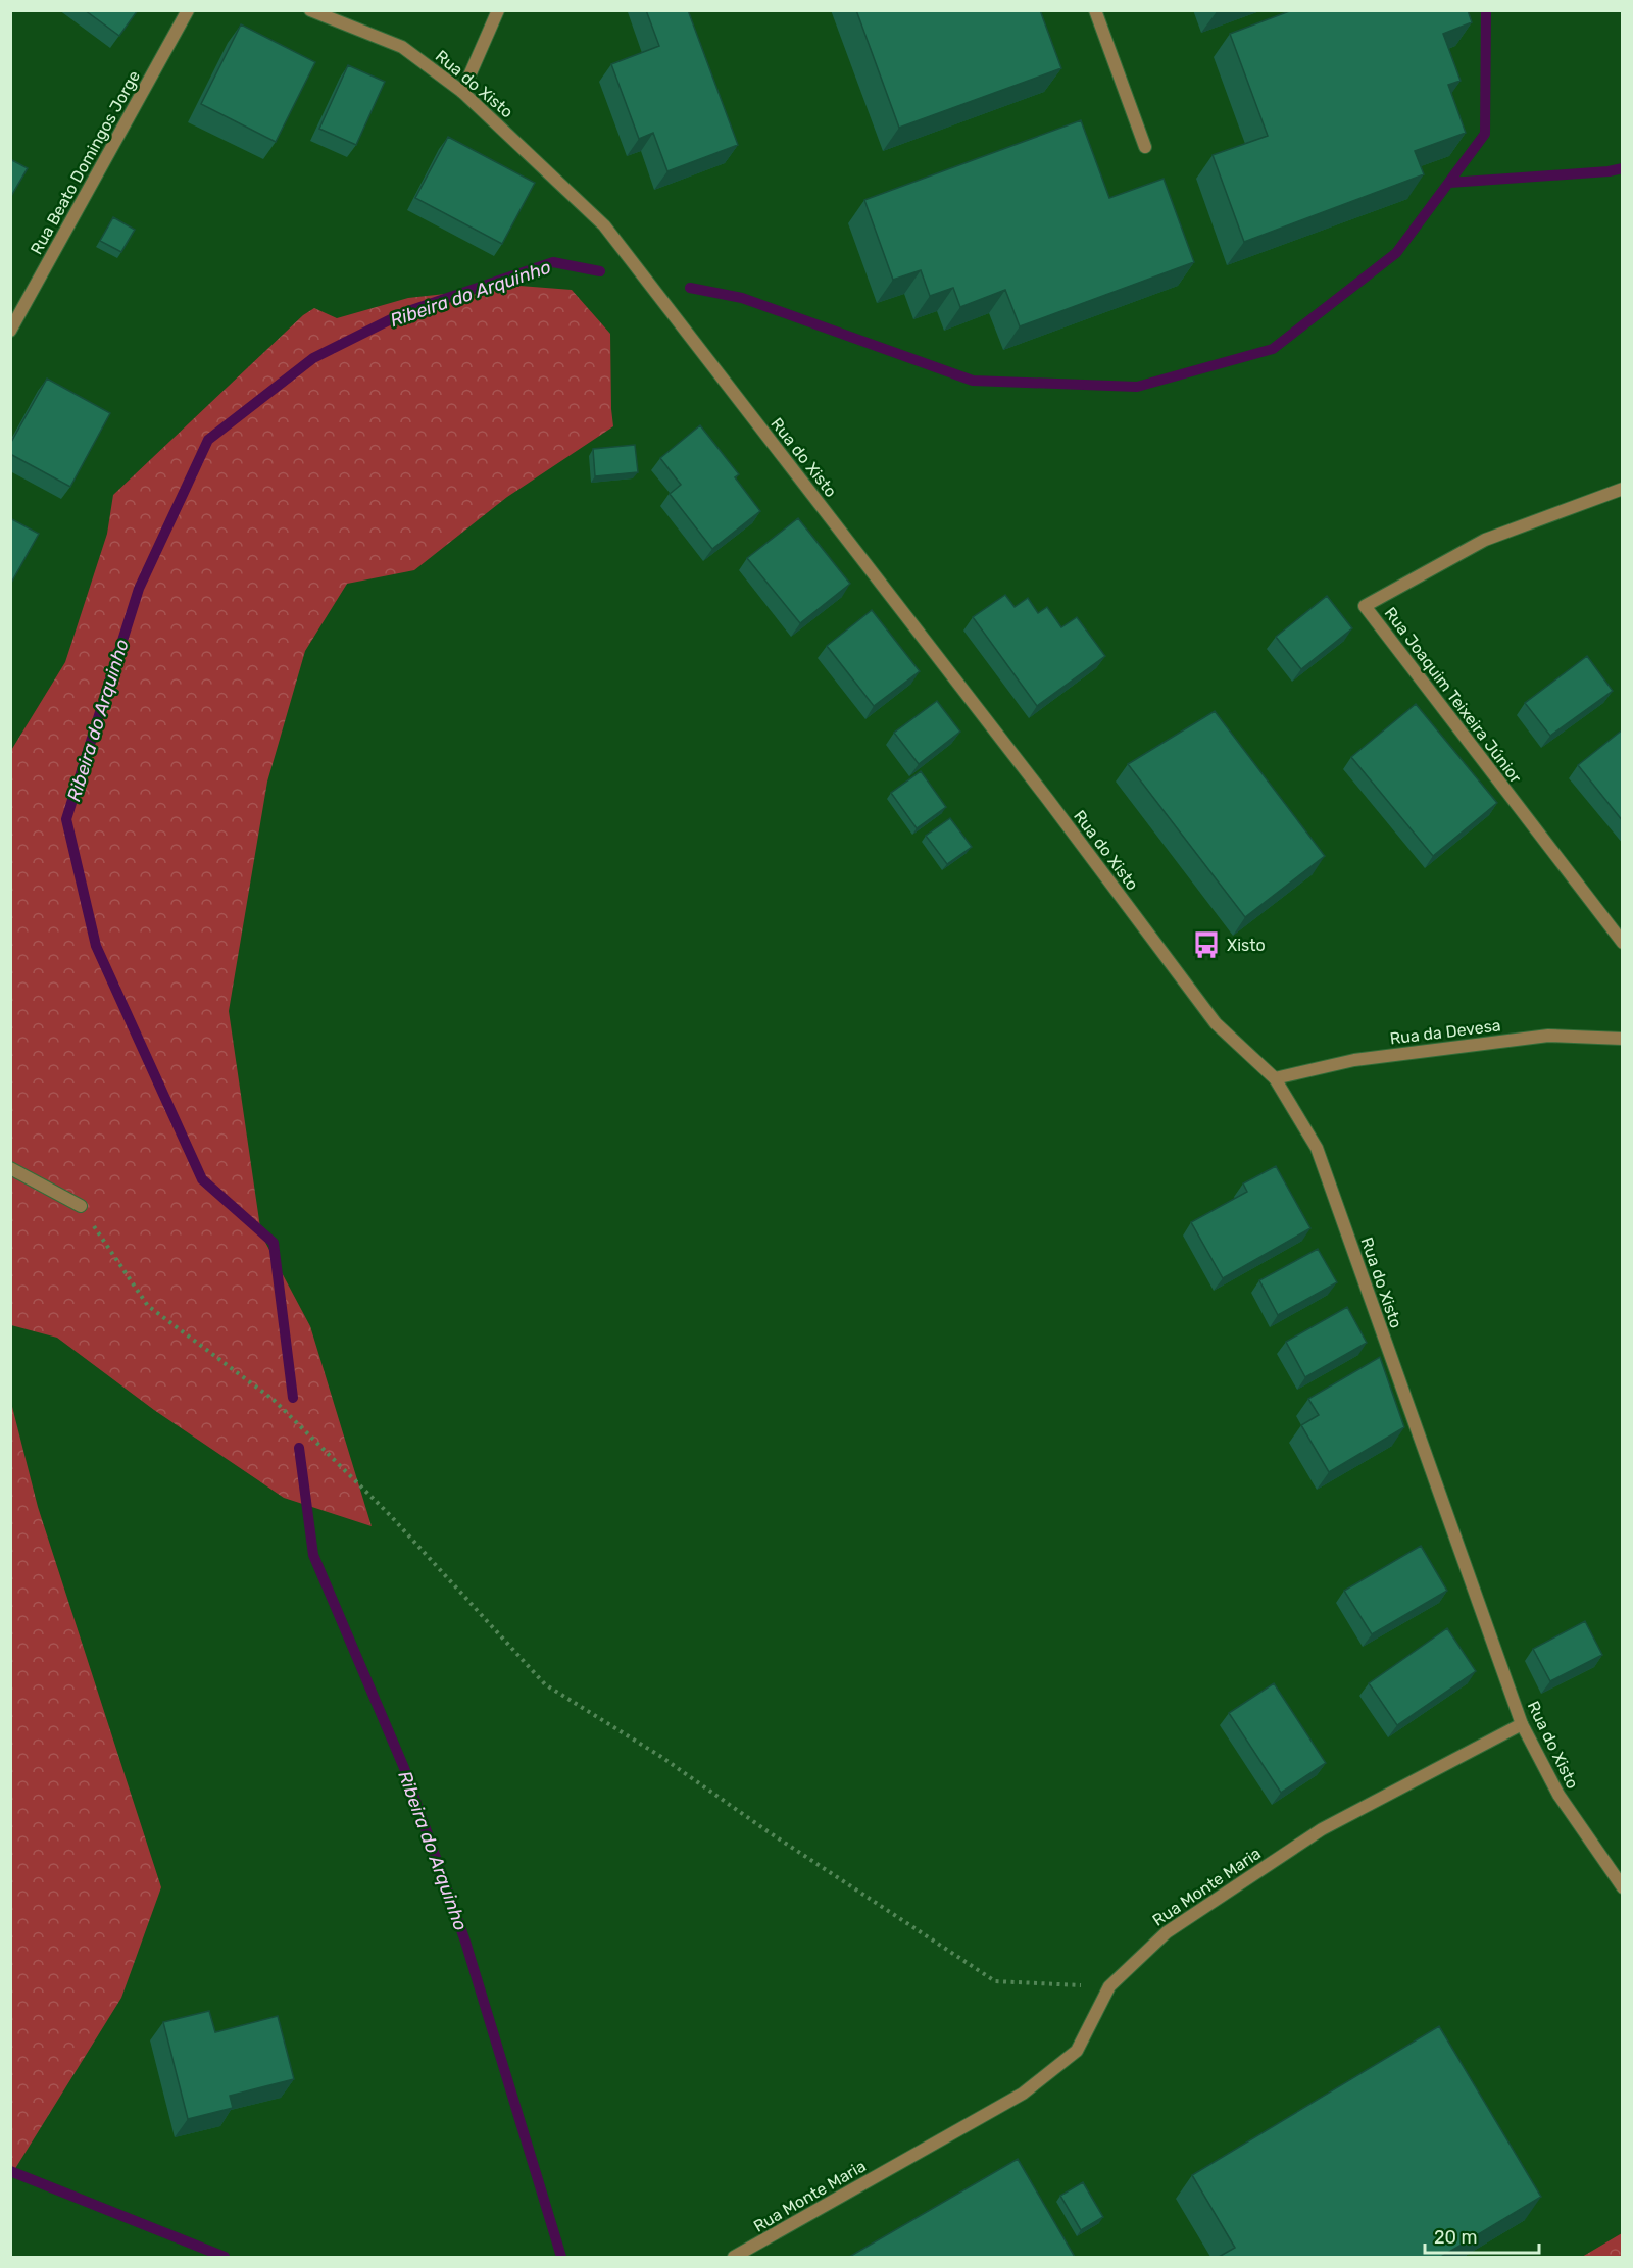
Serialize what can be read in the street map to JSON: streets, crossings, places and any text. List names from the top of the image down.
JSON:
{
  "streets": {
    "street": [
      "Rua do Xisto",
      "Rua Beato Domingos Jorge",
      "Rua Joaquim Teixeira Júnior",
      "Rua da Devesa",
      "Rua Monte Maria"
    ]
  },
  "crossings": [
    ["Rua do Xisto", "Rua da Devesa"],
    ["Rua do Xisto", "Rua Monte Maria"]
  ],
  "water": ["Ribeira do Arquinho"],
  "places": {
    "bus stop": ["Xisto"]
  },
  "scale_bar": "20 m"
}
